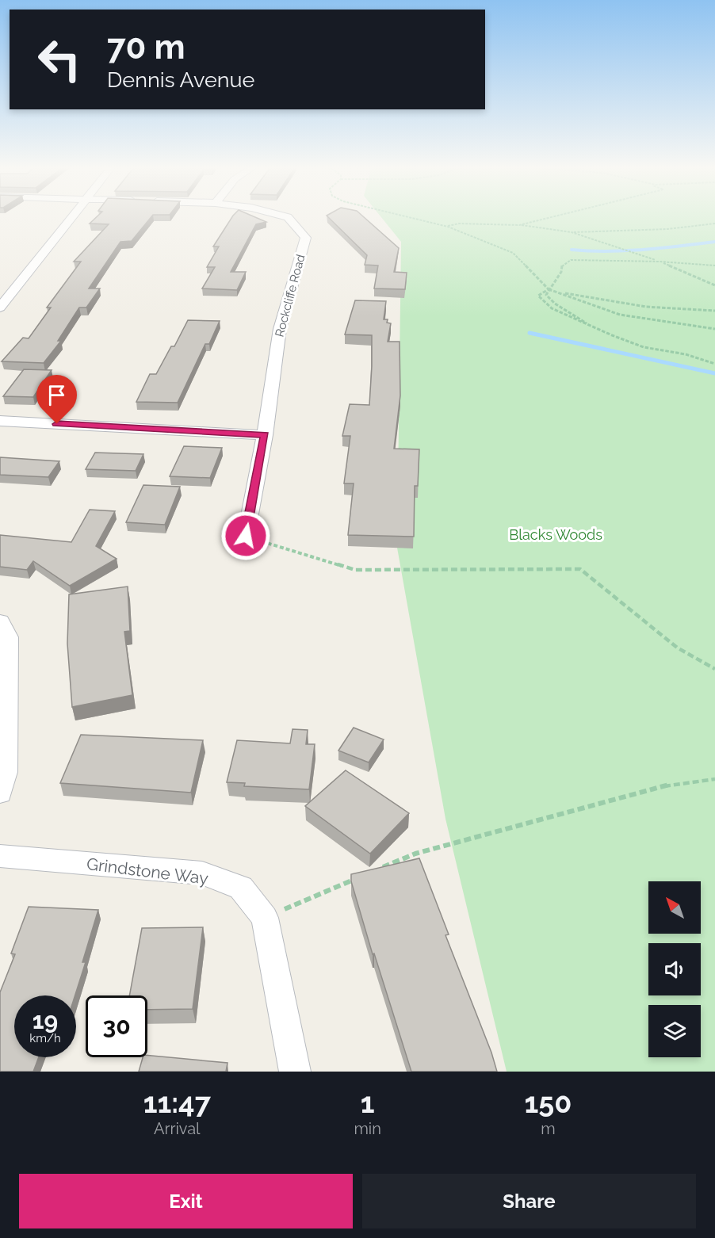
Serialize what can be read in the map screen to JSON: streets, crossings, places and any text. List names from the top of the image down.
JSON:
{
  "streets": {
    "street": ["Rockcliffe Road", "Grindstone Way"]
  },
  "parks": ["Blacks Woods"],
  "north": "top left",
  "page": {
    "turn": ["70 m", "Dennis Avenue"],
    "speed": "19 km/h",
    "limit": "30",
    "eta": [
      "11:47",
      "Arrival",
      "1",
      "min",
      "150",
      "m"
    ],
    "buttons": ["Exit", "Share"]
  }
}
